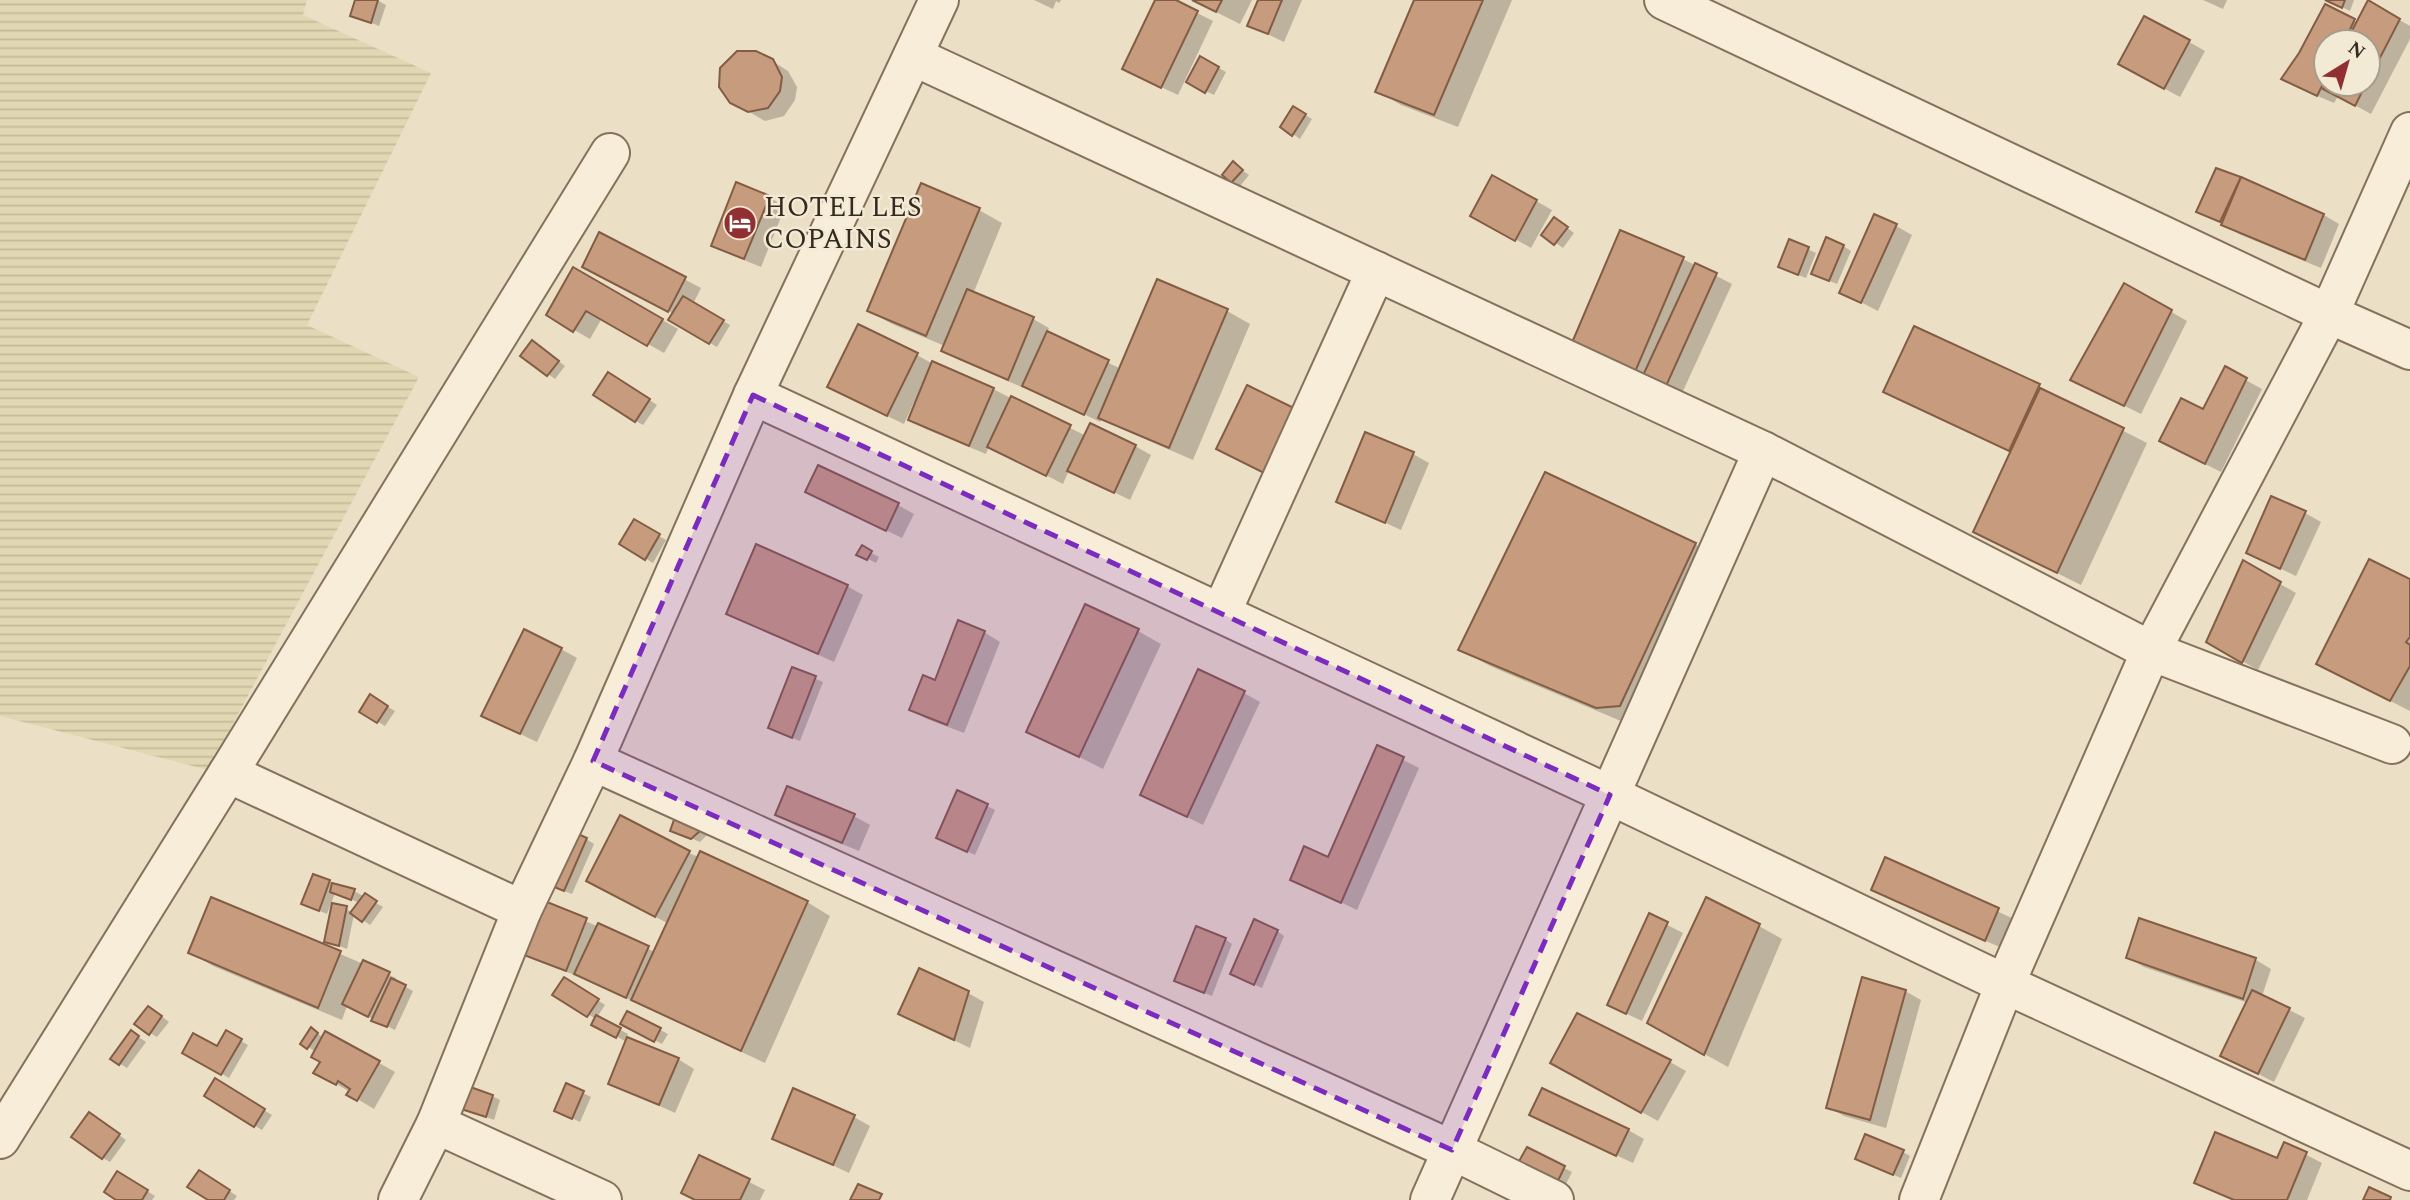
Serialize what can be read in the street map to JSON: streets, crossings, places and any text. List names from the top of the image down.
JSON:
{
  "places": {
    "hotel": ["HOTEL LES COPAINS"]
  },
  "north": "top right"
}
